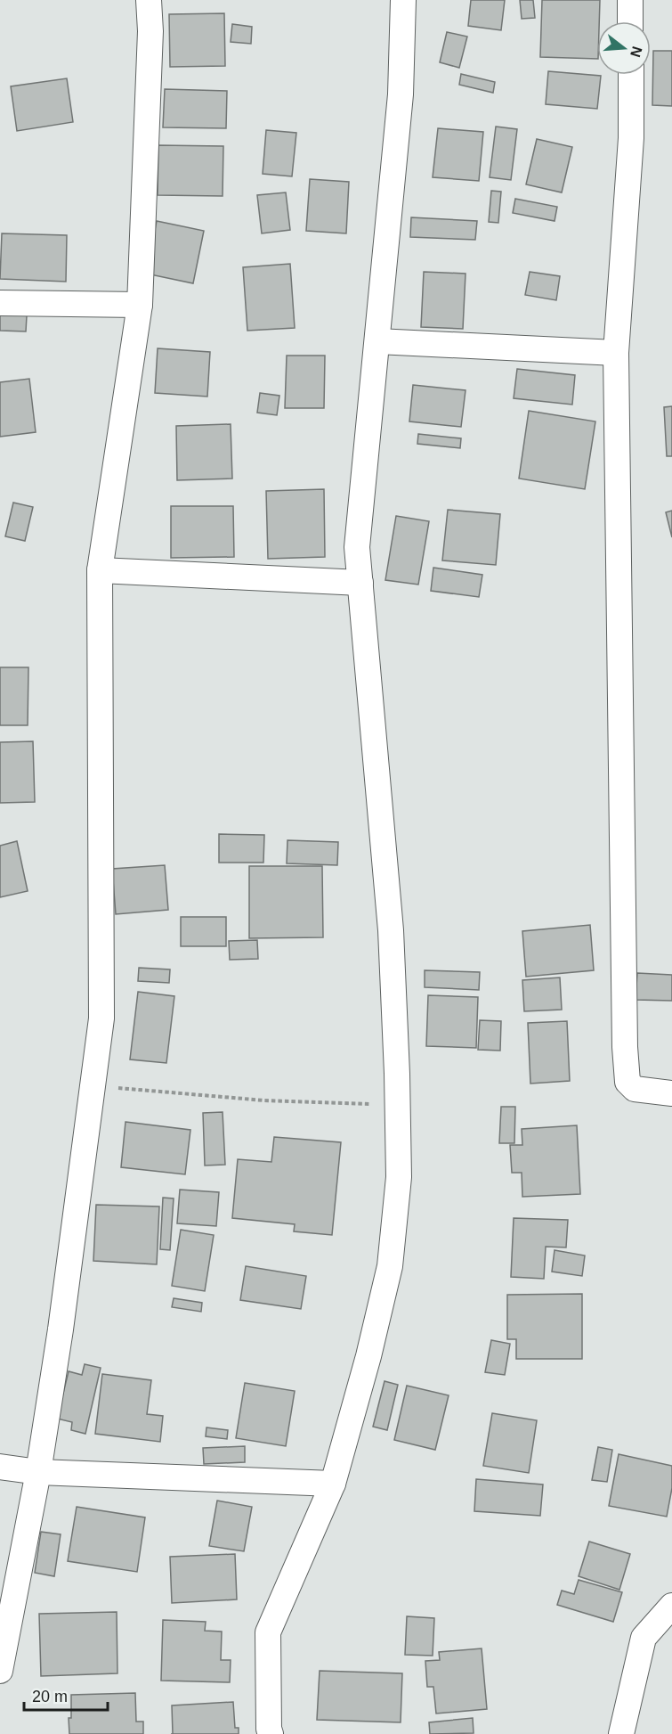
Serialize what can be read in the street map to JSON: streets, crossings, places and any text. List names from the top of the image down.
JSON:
{
  "scale_bar": "20 m",
  "north": "right"
}
